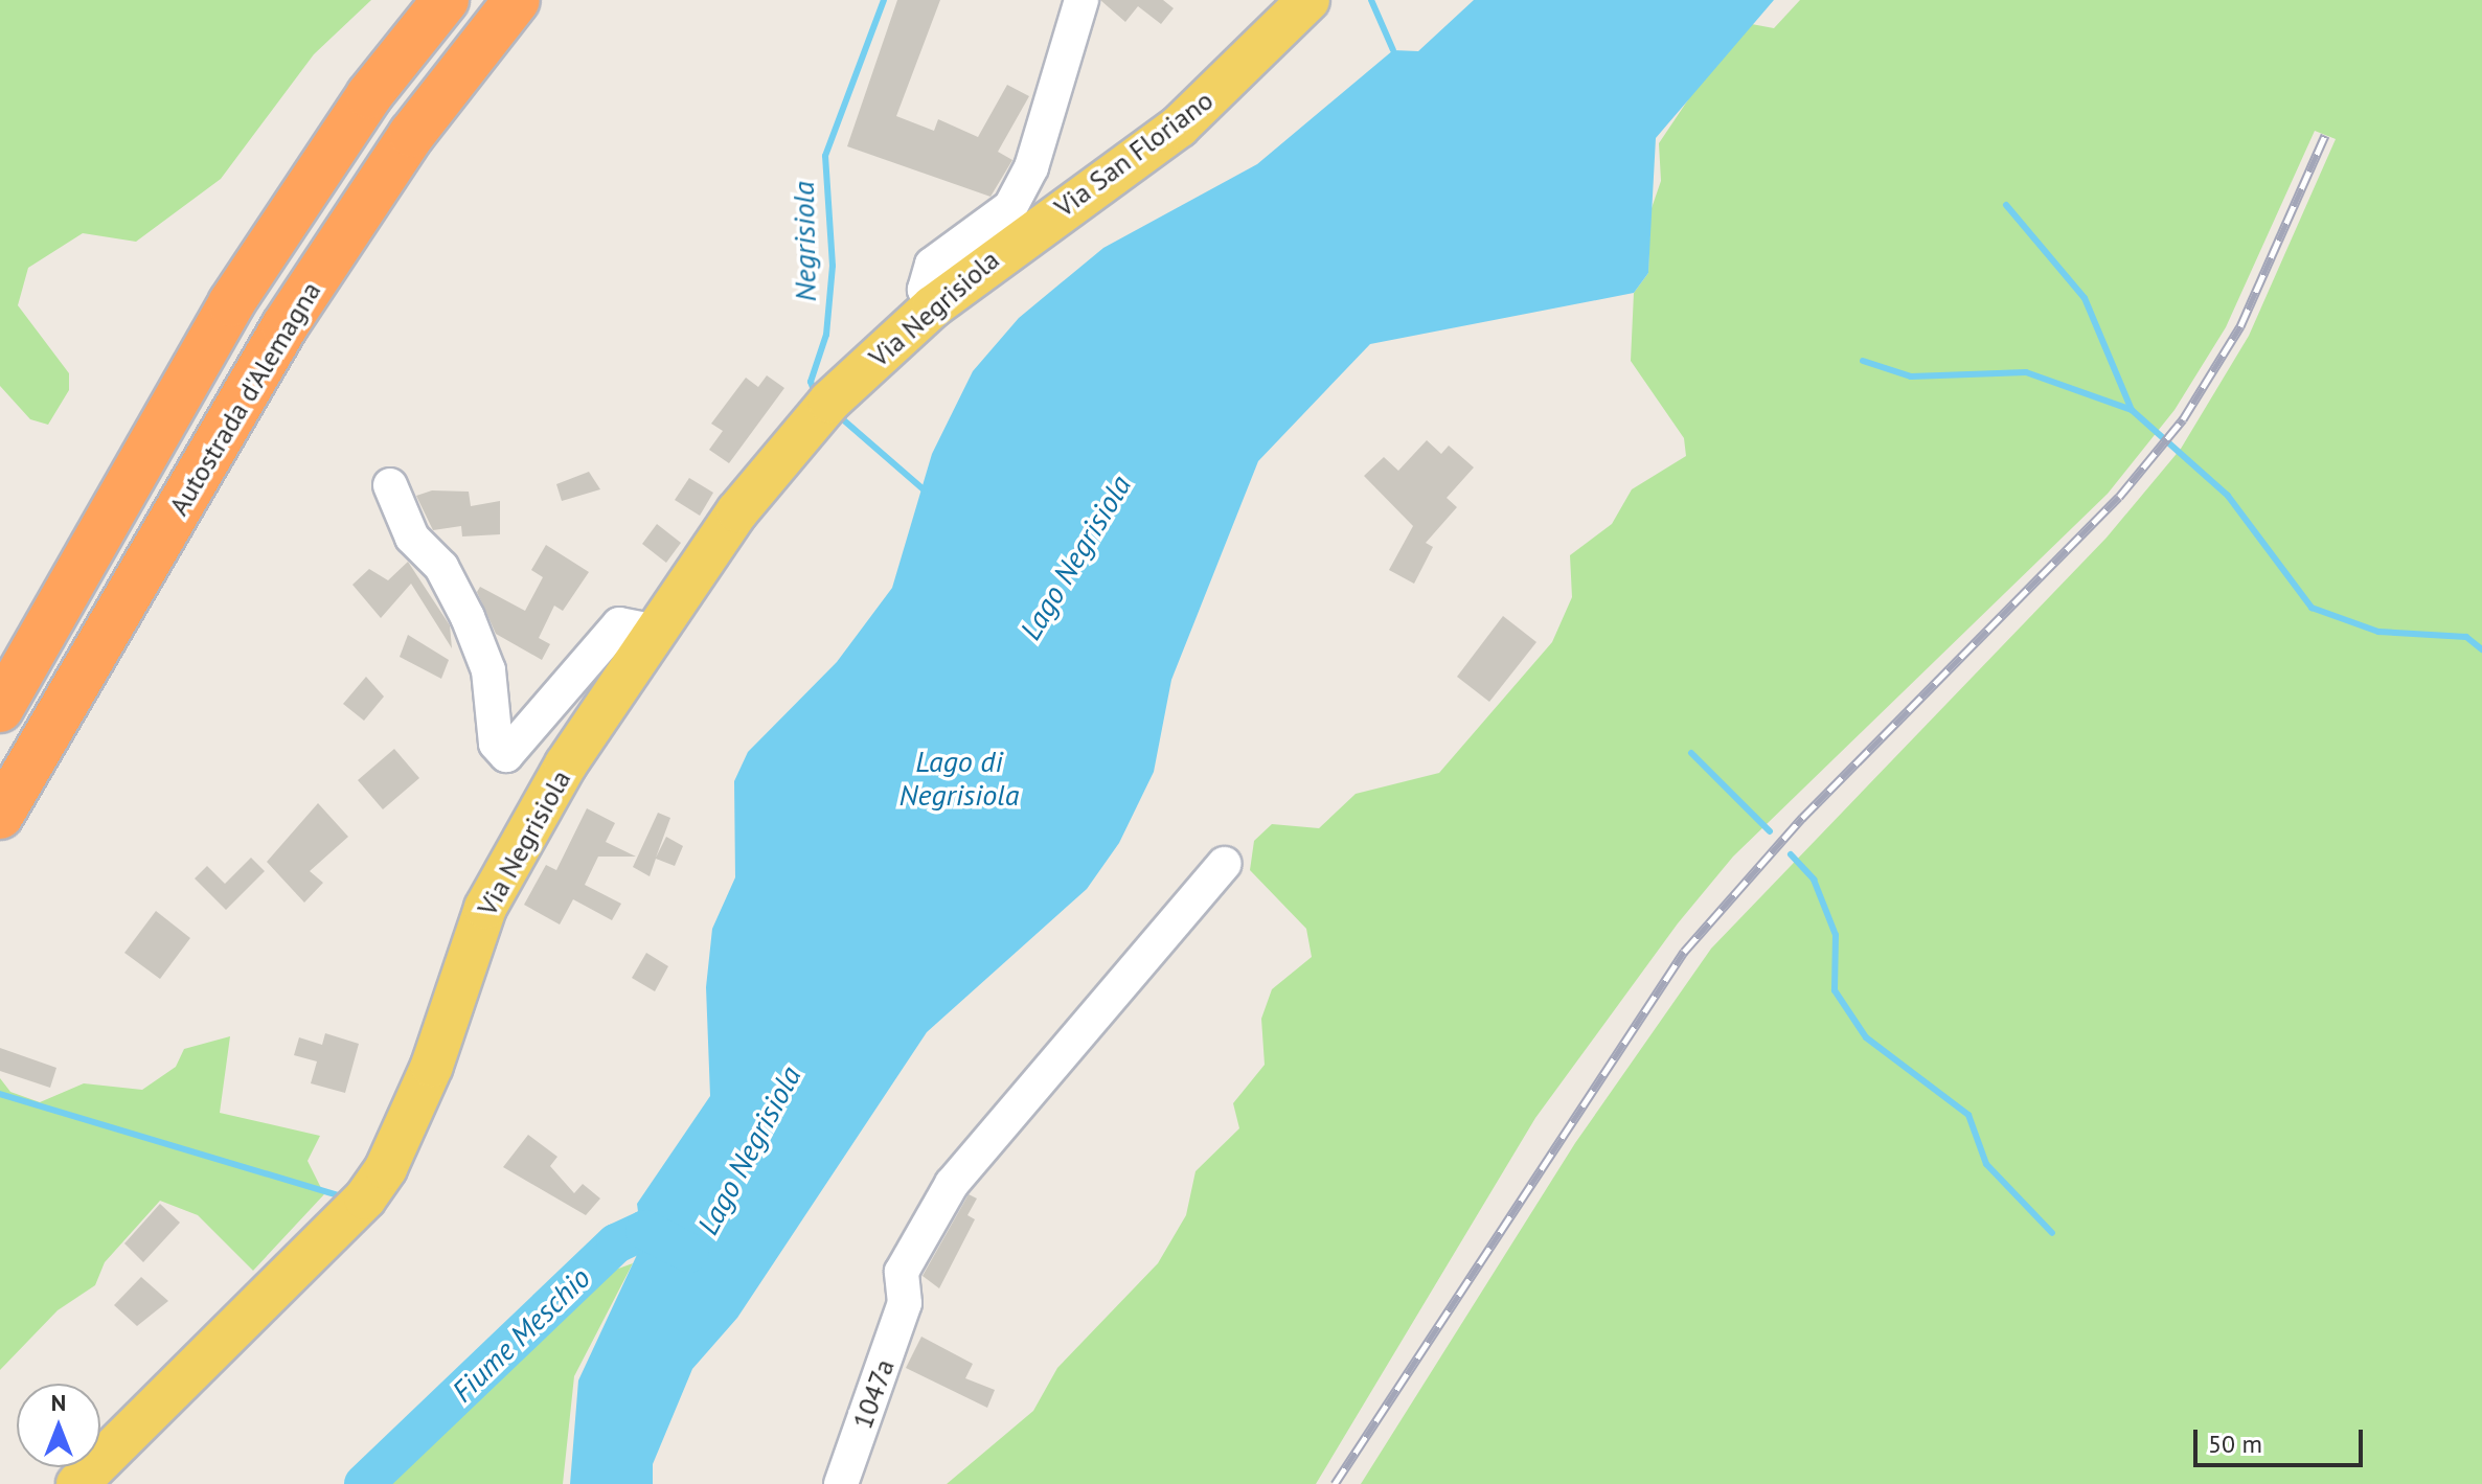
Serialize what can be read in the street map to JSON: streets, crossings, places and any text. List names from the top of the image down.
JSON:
{
  "streets": {
    "highway": ["Autostrada d'Alemagna"],
    "main road": ["Via San Floriano", "Via Negrisiola"],
    "street": ["1047a"]
  },
  "crossings": [
    ["Via San Floriano", "Via Negrisiola"]
  ],
  "water": [
    "Negrisiola",
    "Lago Negrisiola",
    "Lago di Negrisiola",
    "Fiume Meschio"
  ],
  "scale_bar": "50 m",
  "north": "top"
}
